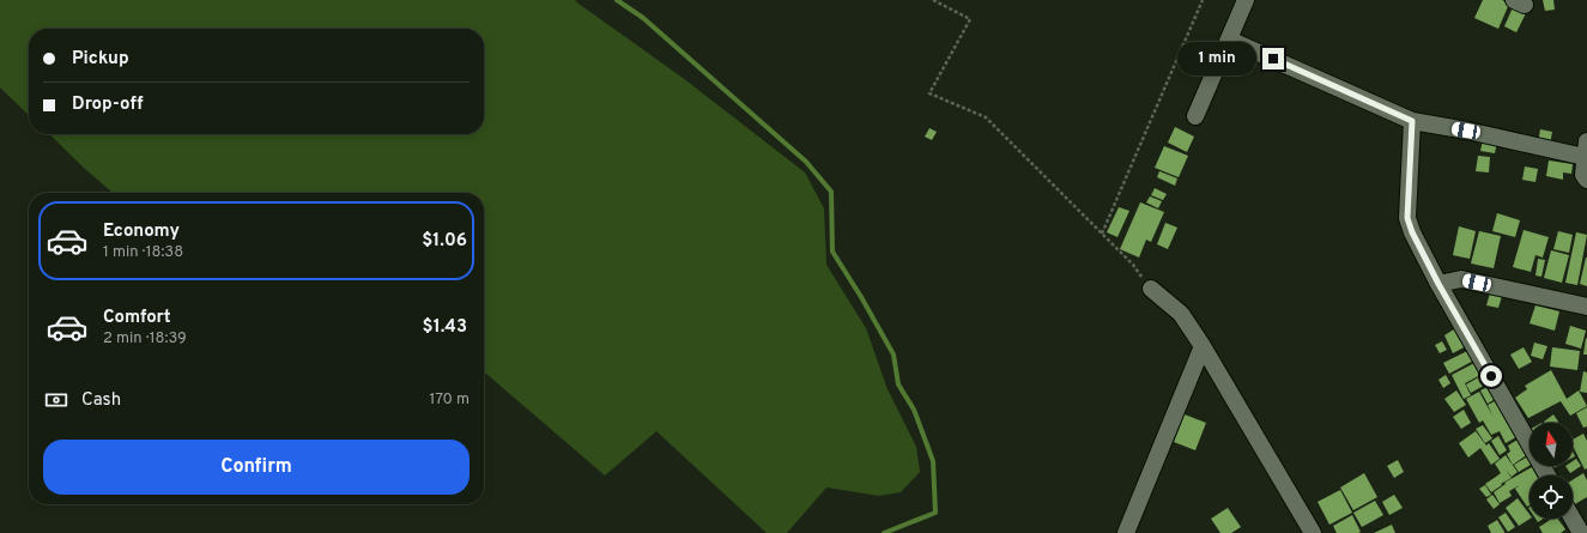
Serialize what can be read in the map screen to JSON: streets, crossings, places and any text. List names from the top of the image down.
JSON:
{
  "north": "top",
  "page": {
    "banner": ["Pickup", "Drop-off"],
    "bubble": "1 min",
    "list": [
      {
        "name": "Economy",
        "note": "1 min · 18:38",
        "value": "$1.06"
      },
      {
        "name": "Comfort",
        "note": "2 min · 18:39",
        "value": "$1.43"
      }
    ],
    "pay": ["Cash", "170 m"],
    "buttons": "Confirm"
  }
}
